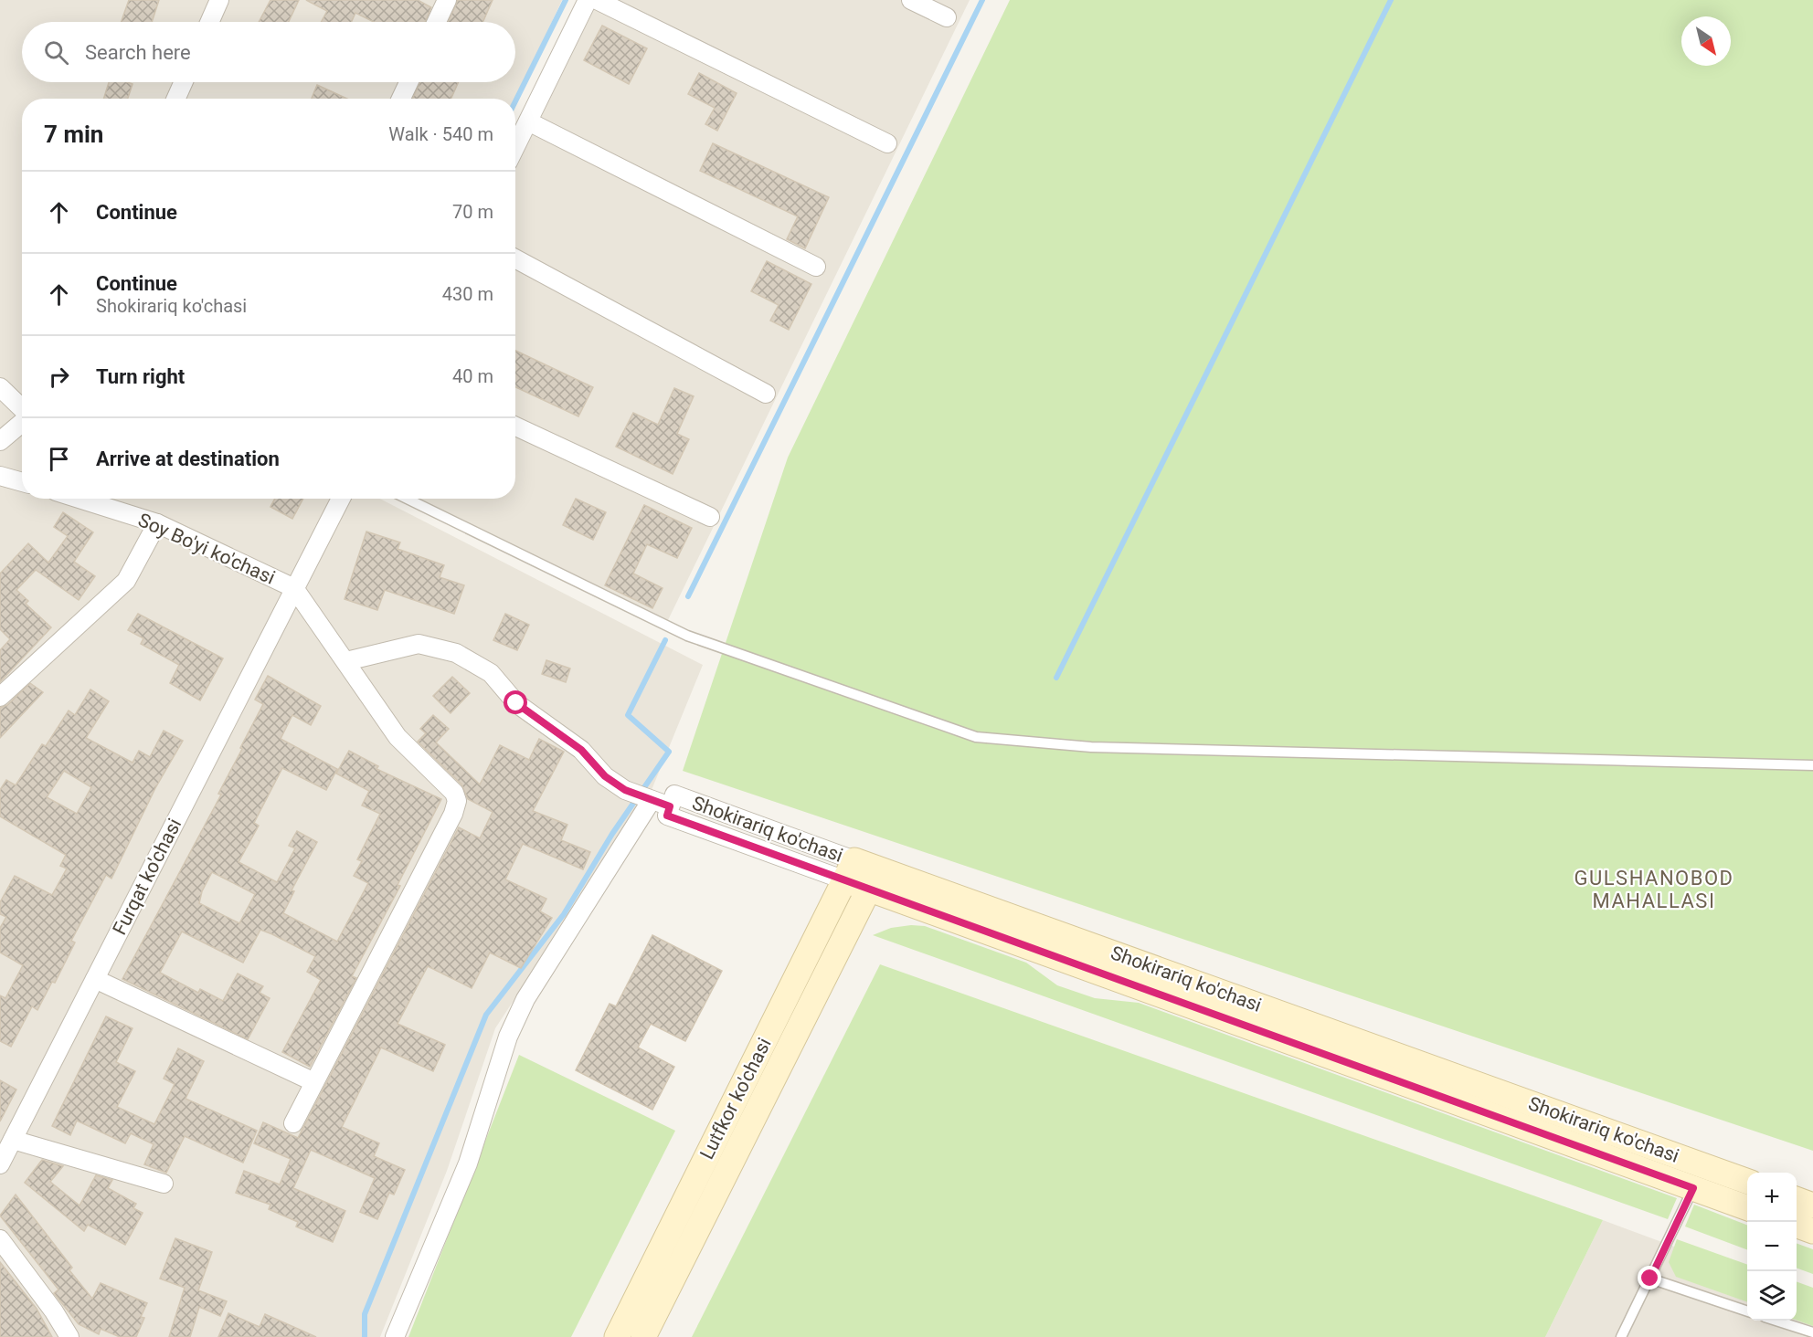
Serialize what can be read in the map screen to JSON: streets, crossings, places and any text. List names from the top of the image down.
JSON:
{
  "streets": {
    "main road": ["Shokirariq ko'chasi", "Lutfkor ko'chasi"],
    "street": ["Soy Bo'yi ko'chasi", "Furqat ko'chasi"]
  },
  "crossings": [
    ["Soy Bo'yi ko'chasi", "Furqat ko'chasi"],
    ["Shokirariq ko'chasi", "Lutfkor ko'chasi"]
  ],
  "districts": ["GULSHANOBOD MAHALLASI"],
  "north": "bottom right",
  "page": {
    "search": "Search here",
    "heading": ["7 min", "Walk · 540 m"],
    "list": [
      ["Continue", "70 m"],
      ["Continue", "Shokirariq ko'chasi", "430 m"],
      ["Turn right", "40 m"],
      "Arrive at destination"
    ],
    "map_buttons": ["+", "−"]
  }
}
